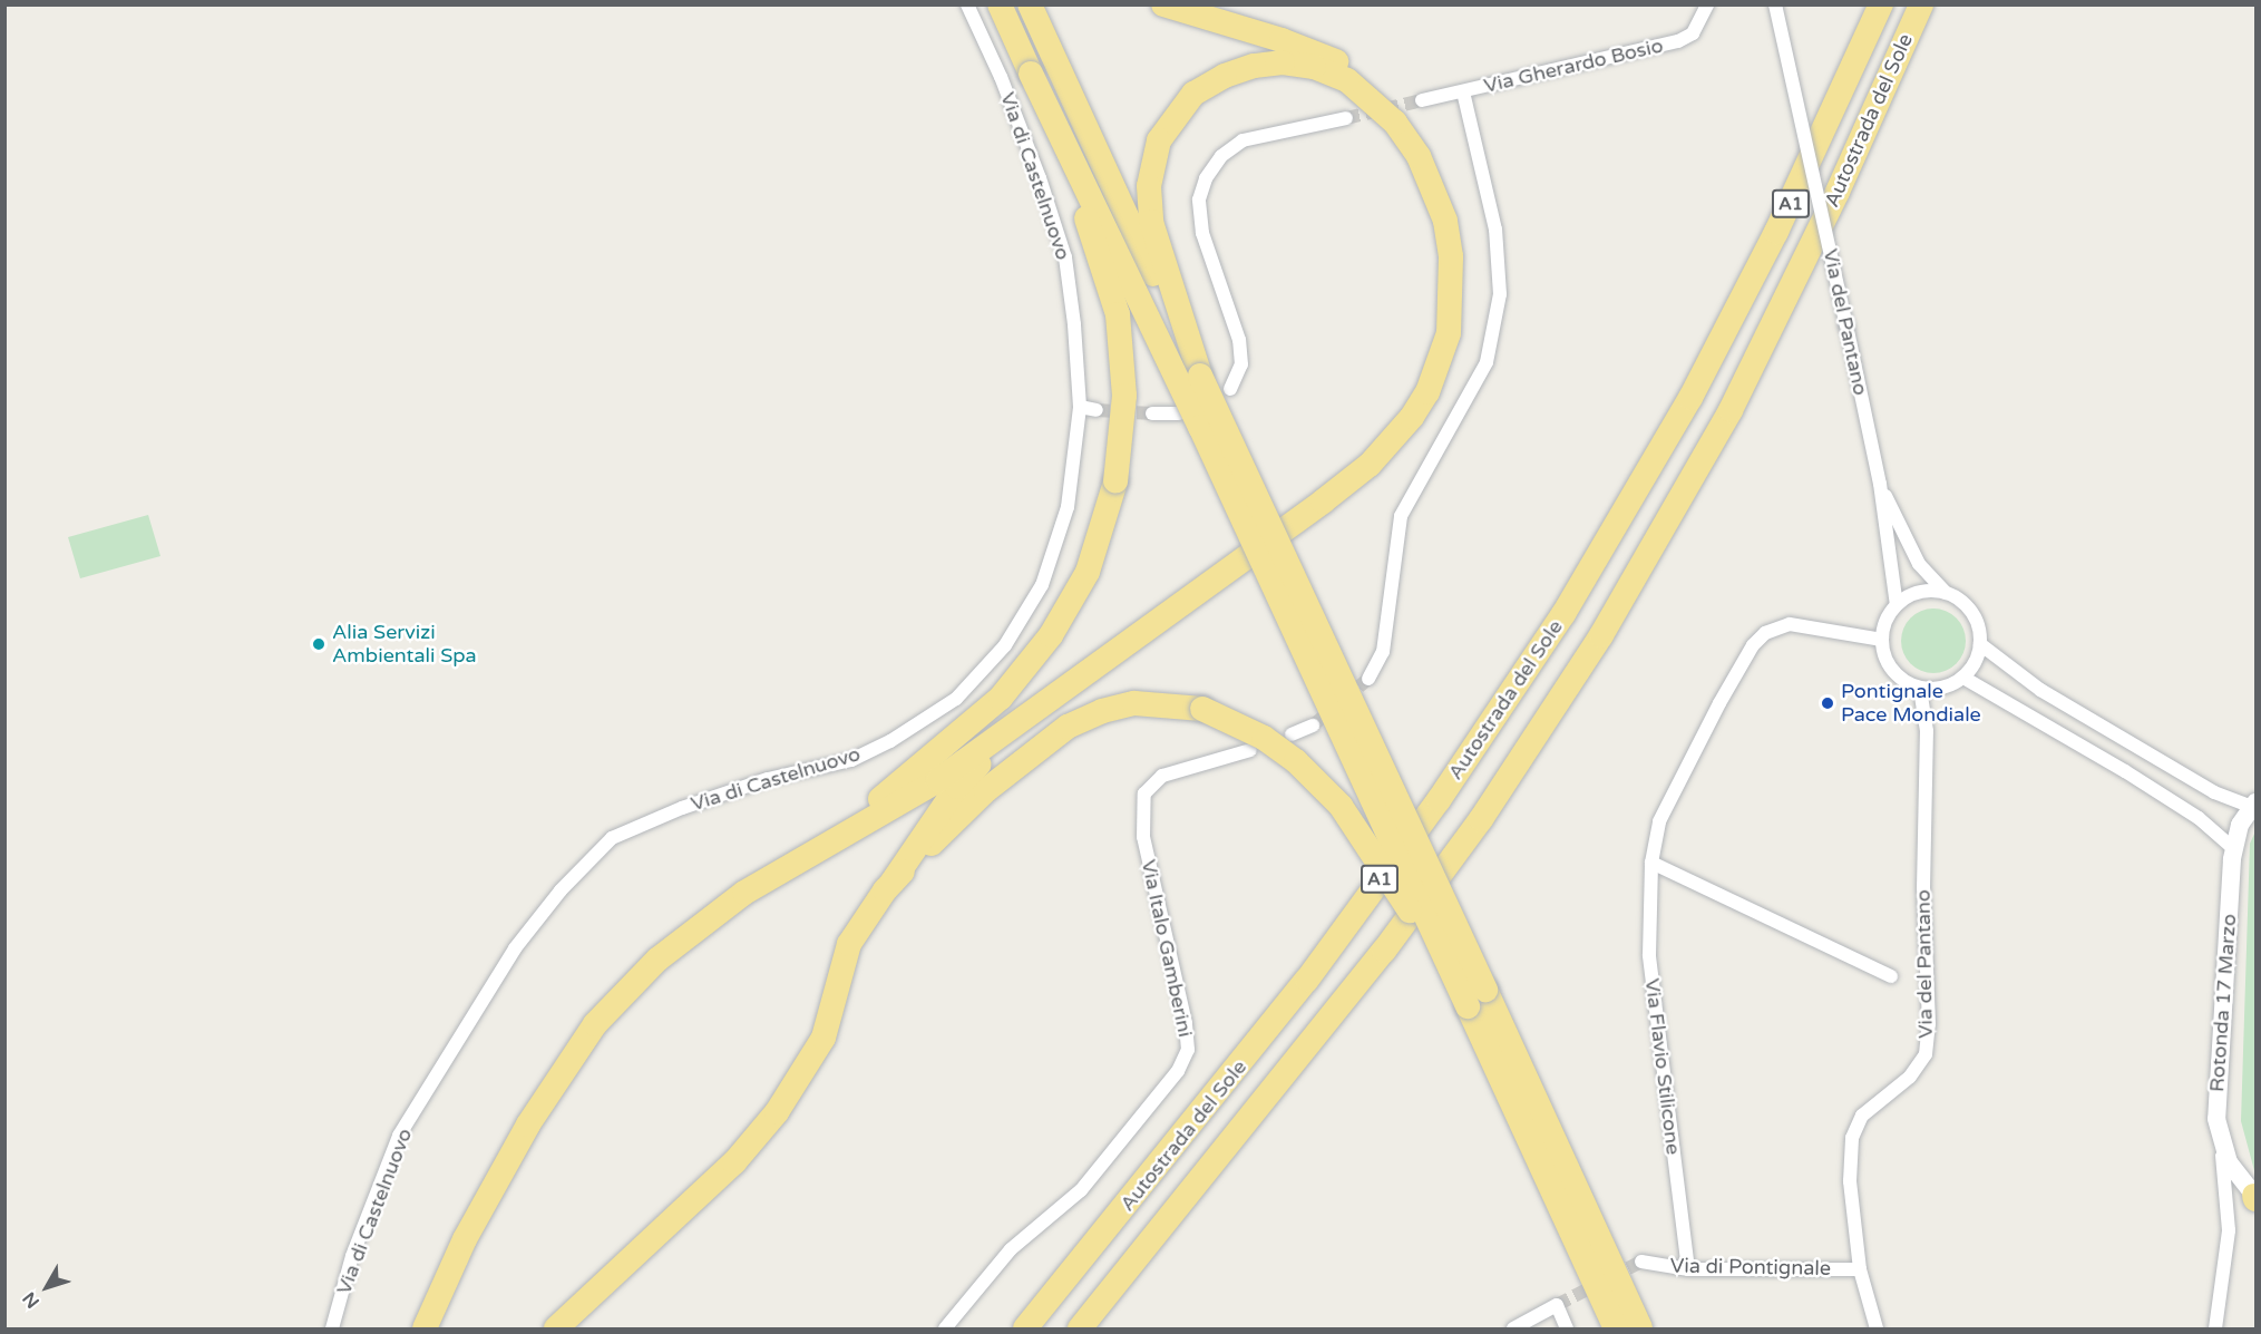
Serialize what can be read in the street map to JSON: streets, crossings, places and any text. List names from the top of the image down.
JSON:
{
  "streets": {
    "highway": ["Autostrada del Sole", "A1"],
    "main road": ["Rotonda 17 Marzo"],
    "street": [
      "Via Gherardo Bosio",
      "Via di Castelnuovo",
      "Via del Pantano",
      "Via Italo Gamberini",
      "Via Flavio Stilicone",
      "Via di Pontignale"
    ]
  },
  "crossings": [
    ["Via del Pantano", "Via Flavio Stilicone"],
    ["Via del Pantano", "Via di Pontignale"],
    ["Via Flavio Stilicone", "Via di Pontignale"]
  ],
  "places": ["Alia Servizi Ambientali Spa", "Pontignale Pace Mondiale"],
  "north": "bottom left"
}
